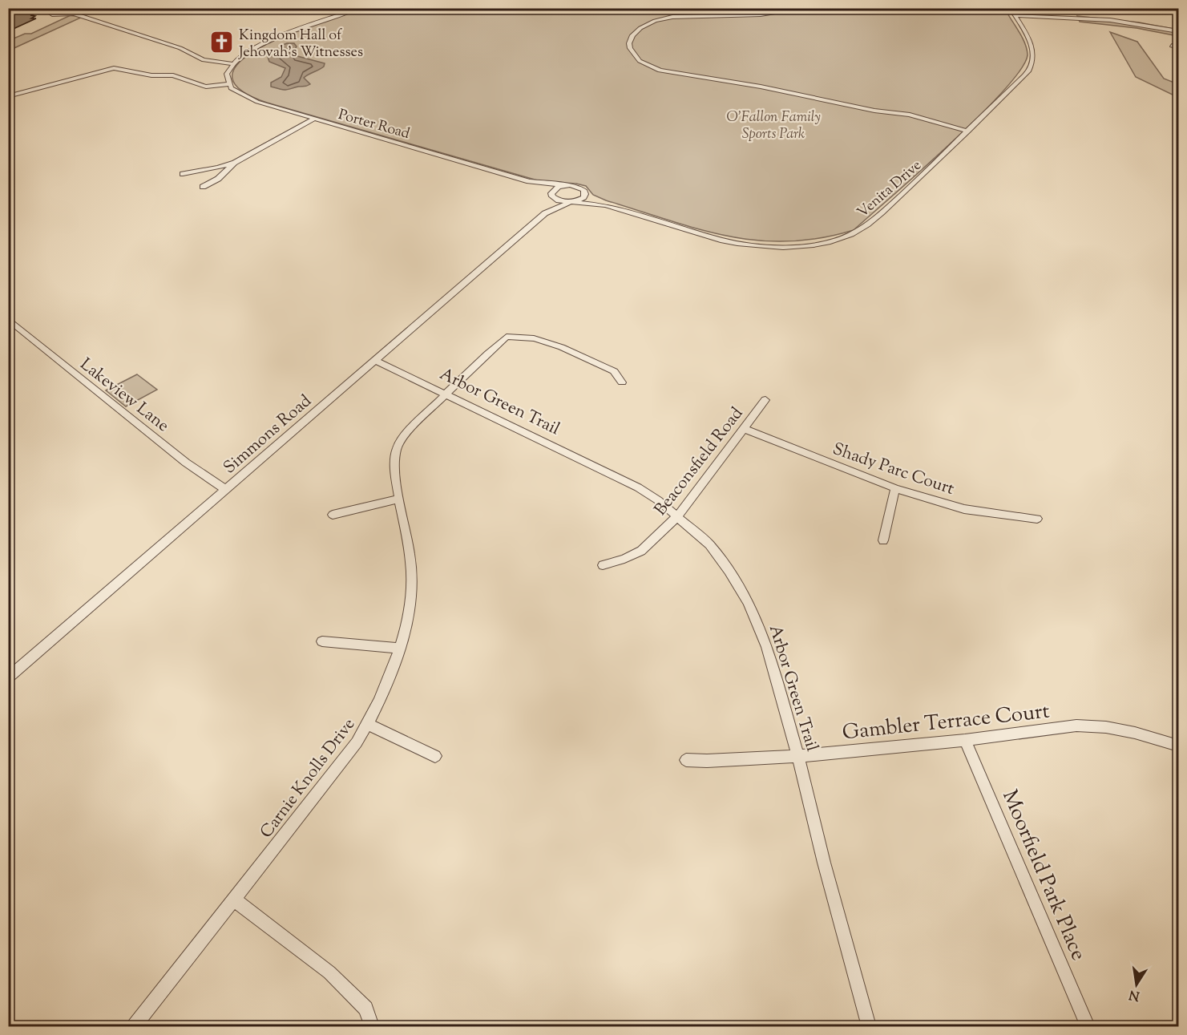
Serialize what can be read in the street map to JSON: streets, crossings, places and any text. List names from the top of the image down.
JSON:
{
  "streets": {
    "street": [
      "Porter Road",
      "Venita Drive",
      "Lakeview Lane",
      "Arbor Green Trail",
      "Simmons Road",
      "Beaconsfield Road",
      "Shady Parc Court",
      "Gambler Terrace Court",
      "Carnie Knolls Drive",
      "Moorfield Park Place"
    ]
  },
  "crossings": [
    ["Porter Road", "Venita Drive"],
    ["Porter Road", "Simmons Road"],
    ["Venita Drive", "Simmons Road"],
    ["Lakeview Lane", "Simmons Road"],
    ["Arbor Green Trail", "Simmons Road"],
    ["Arbor Green Trail", "Beaconsfield Road"],
    ["Arbor Green Trail", "Gambler Terrace Court"],
    ["Arbor Green Trail", "Carnie Knolls Drive"],
    ["Beaconsfield Road", "Shady Parc Court"],
    ["Gambler Terrace Court", "Moorfield Park Place"]
  ],
  "parks": ["O'Fallon Family Sports Park"],
  "places": {
    "church": ["Kingdom Hall of Jehovah's Witnesses"]
  },
  "north": "bottom"
}
